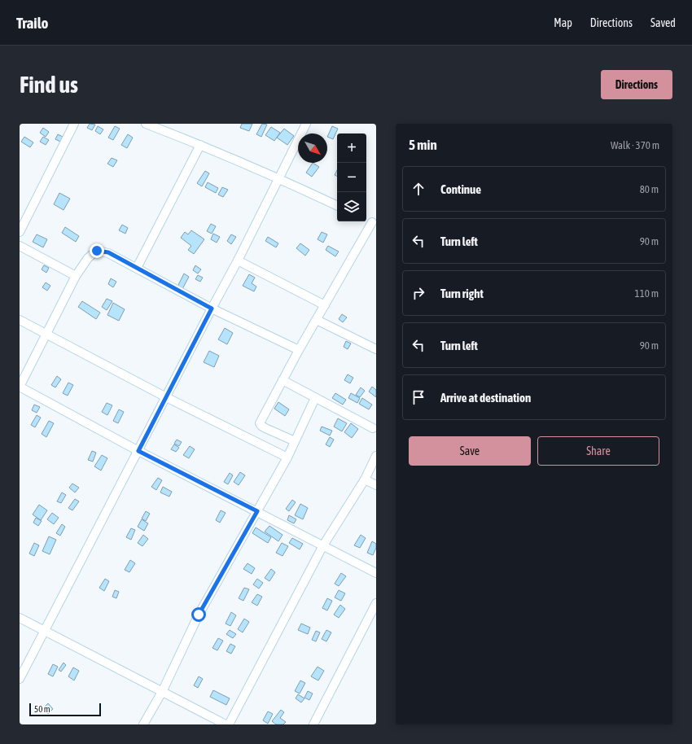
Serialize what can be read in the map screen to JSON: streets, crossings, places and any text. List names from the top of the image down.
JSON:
{
  "scale_bar": "50 m",
  "north": "bottom right",
  "page": {
    "header": "Trailo",
    "nav": ["Map", "Directions", "Saved"],
    "buttons": [
      "Directions",
      ["Save", "Share"]
    ],
    "title": "Find us",
    "heading": ["5 min", "Walk · 370 m"],
    "map_buttons": ["+", "−"],
    "list": [
      ["Continue", "80 m"],
      ["Turn left", "90 m"],
      ["Turn right", "110 m"],
      ["Turn left", "90 m"],
      "Arrive at destination"
    ],
    "scale": "50 m"
  }
}
